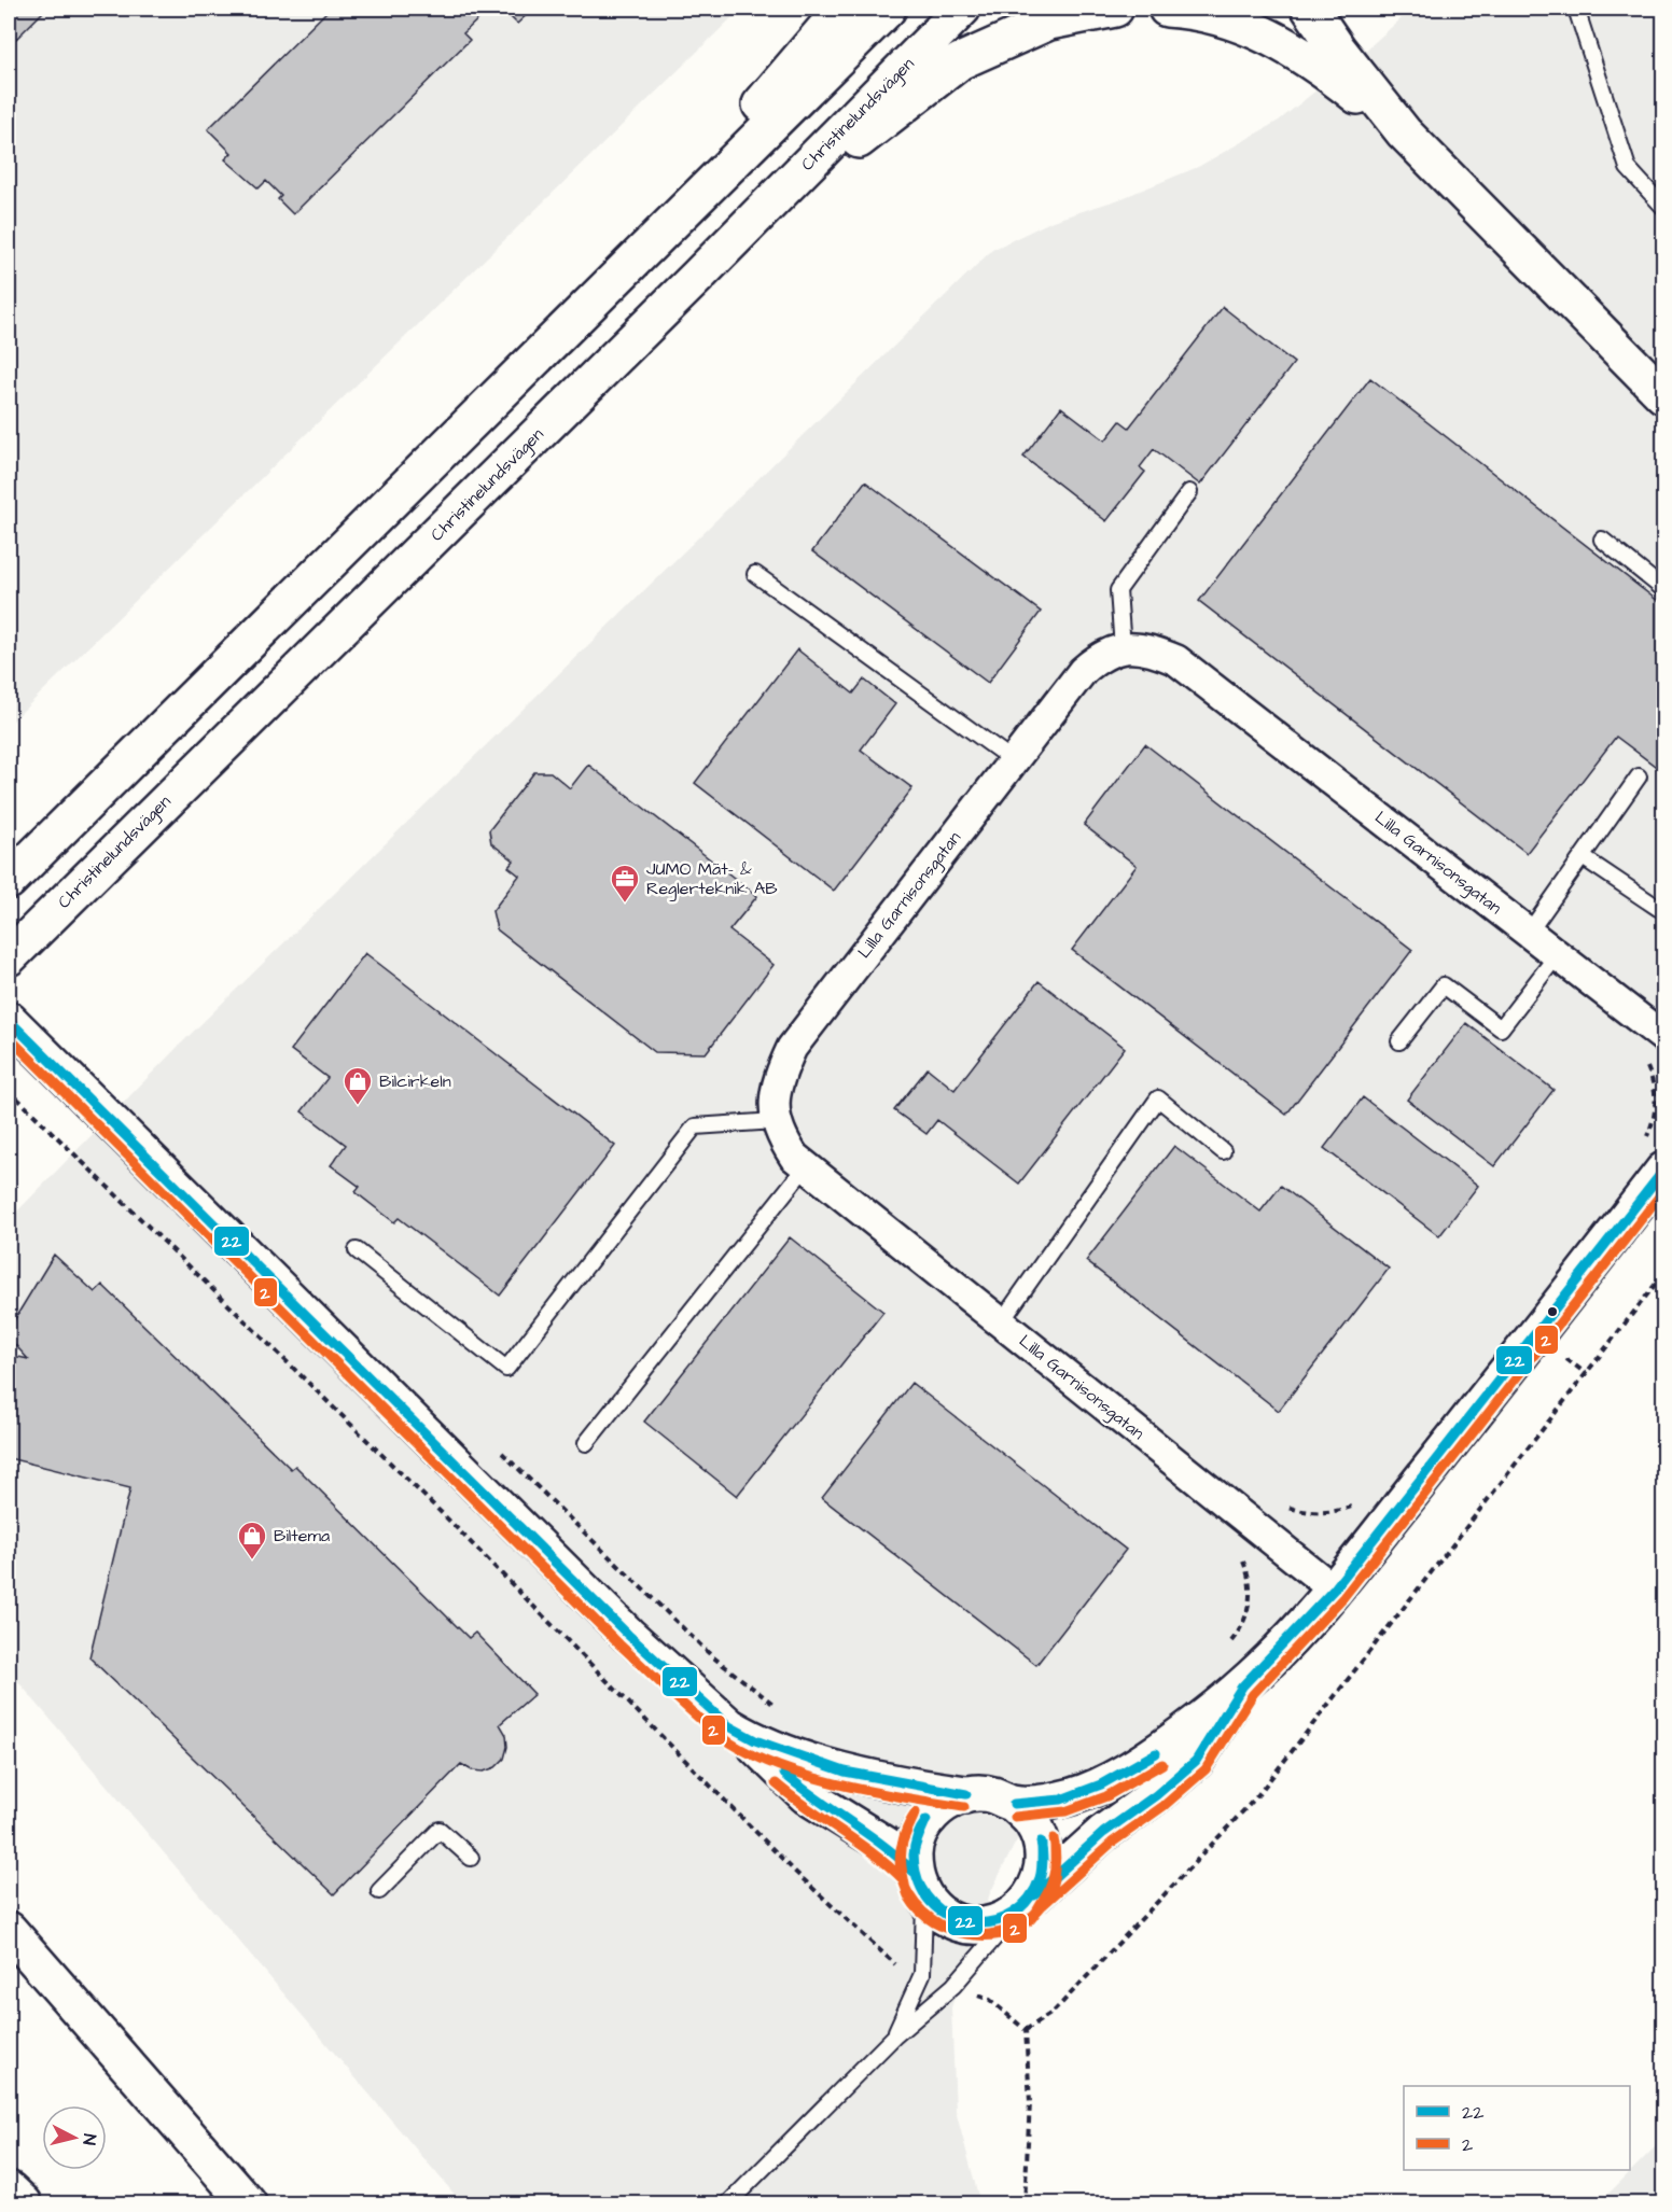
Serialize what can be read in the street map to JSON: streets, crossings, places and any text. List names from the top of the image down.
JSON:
{
  "streets": {
    "main road": ["Christinelundsvägen"],
    "street": ["Lilla Garnisonsgatan"]
  },
  "places": {
    "office": ["JUMO Mät- & Reglerteknik AB"],
    "shop": ["Bilcirkeln", "Biltema"]
  },
  "lines": ["transit line 22", "transit line 2"],
  "legend": ["22", "2"],
  "north": "right"
}
